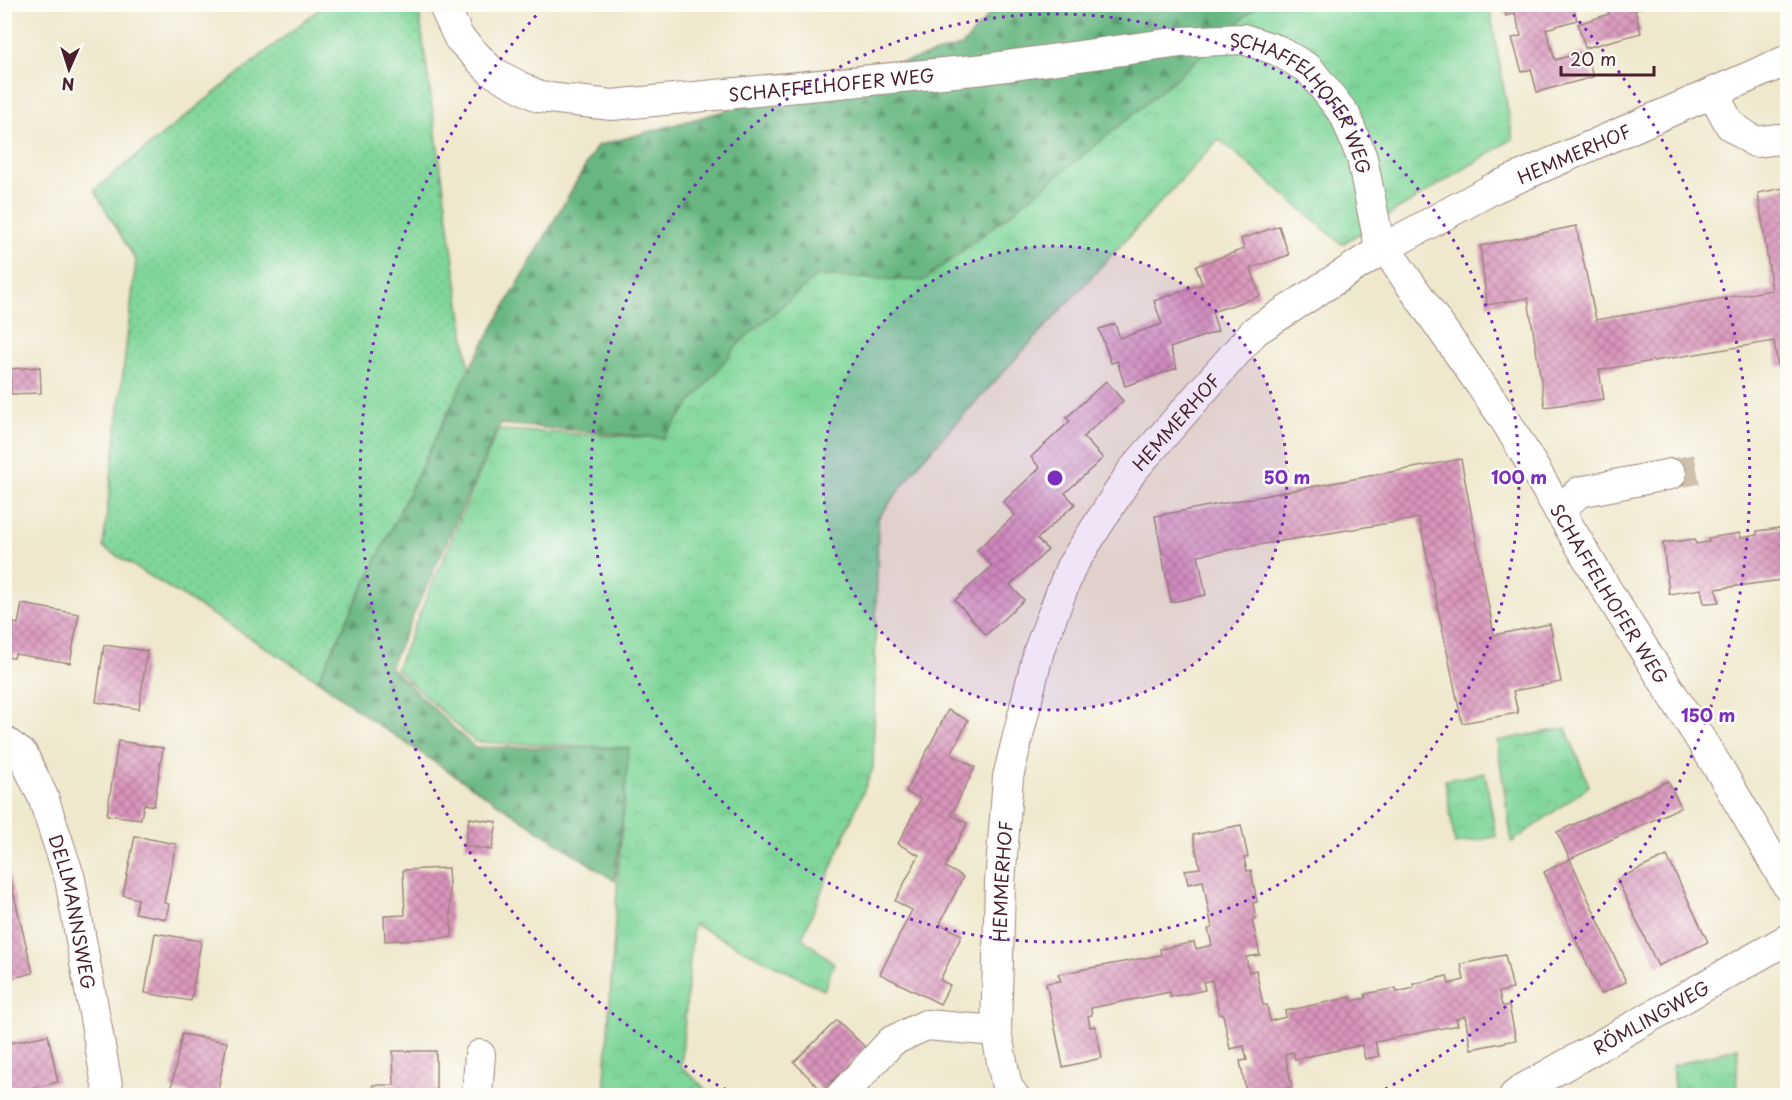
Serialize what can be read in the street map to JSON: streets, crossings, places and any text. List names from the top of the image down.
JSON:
{
  "streets": {
    "street": [
      "SCHAFFELHOFER WEG",
      "HEMMERHOF",
      "DELLMANNSWEG",
      "RÖMLINGWEG"
    ]
  },
  "crossings": [
    ["SCHAFFELHOFER WEG", "HEMMERHOF"]
  ],
  "scale_bar": "20 m",
  "north": "bottom",
  "rings": ["50 m", "100 m", "150 m"]
}
